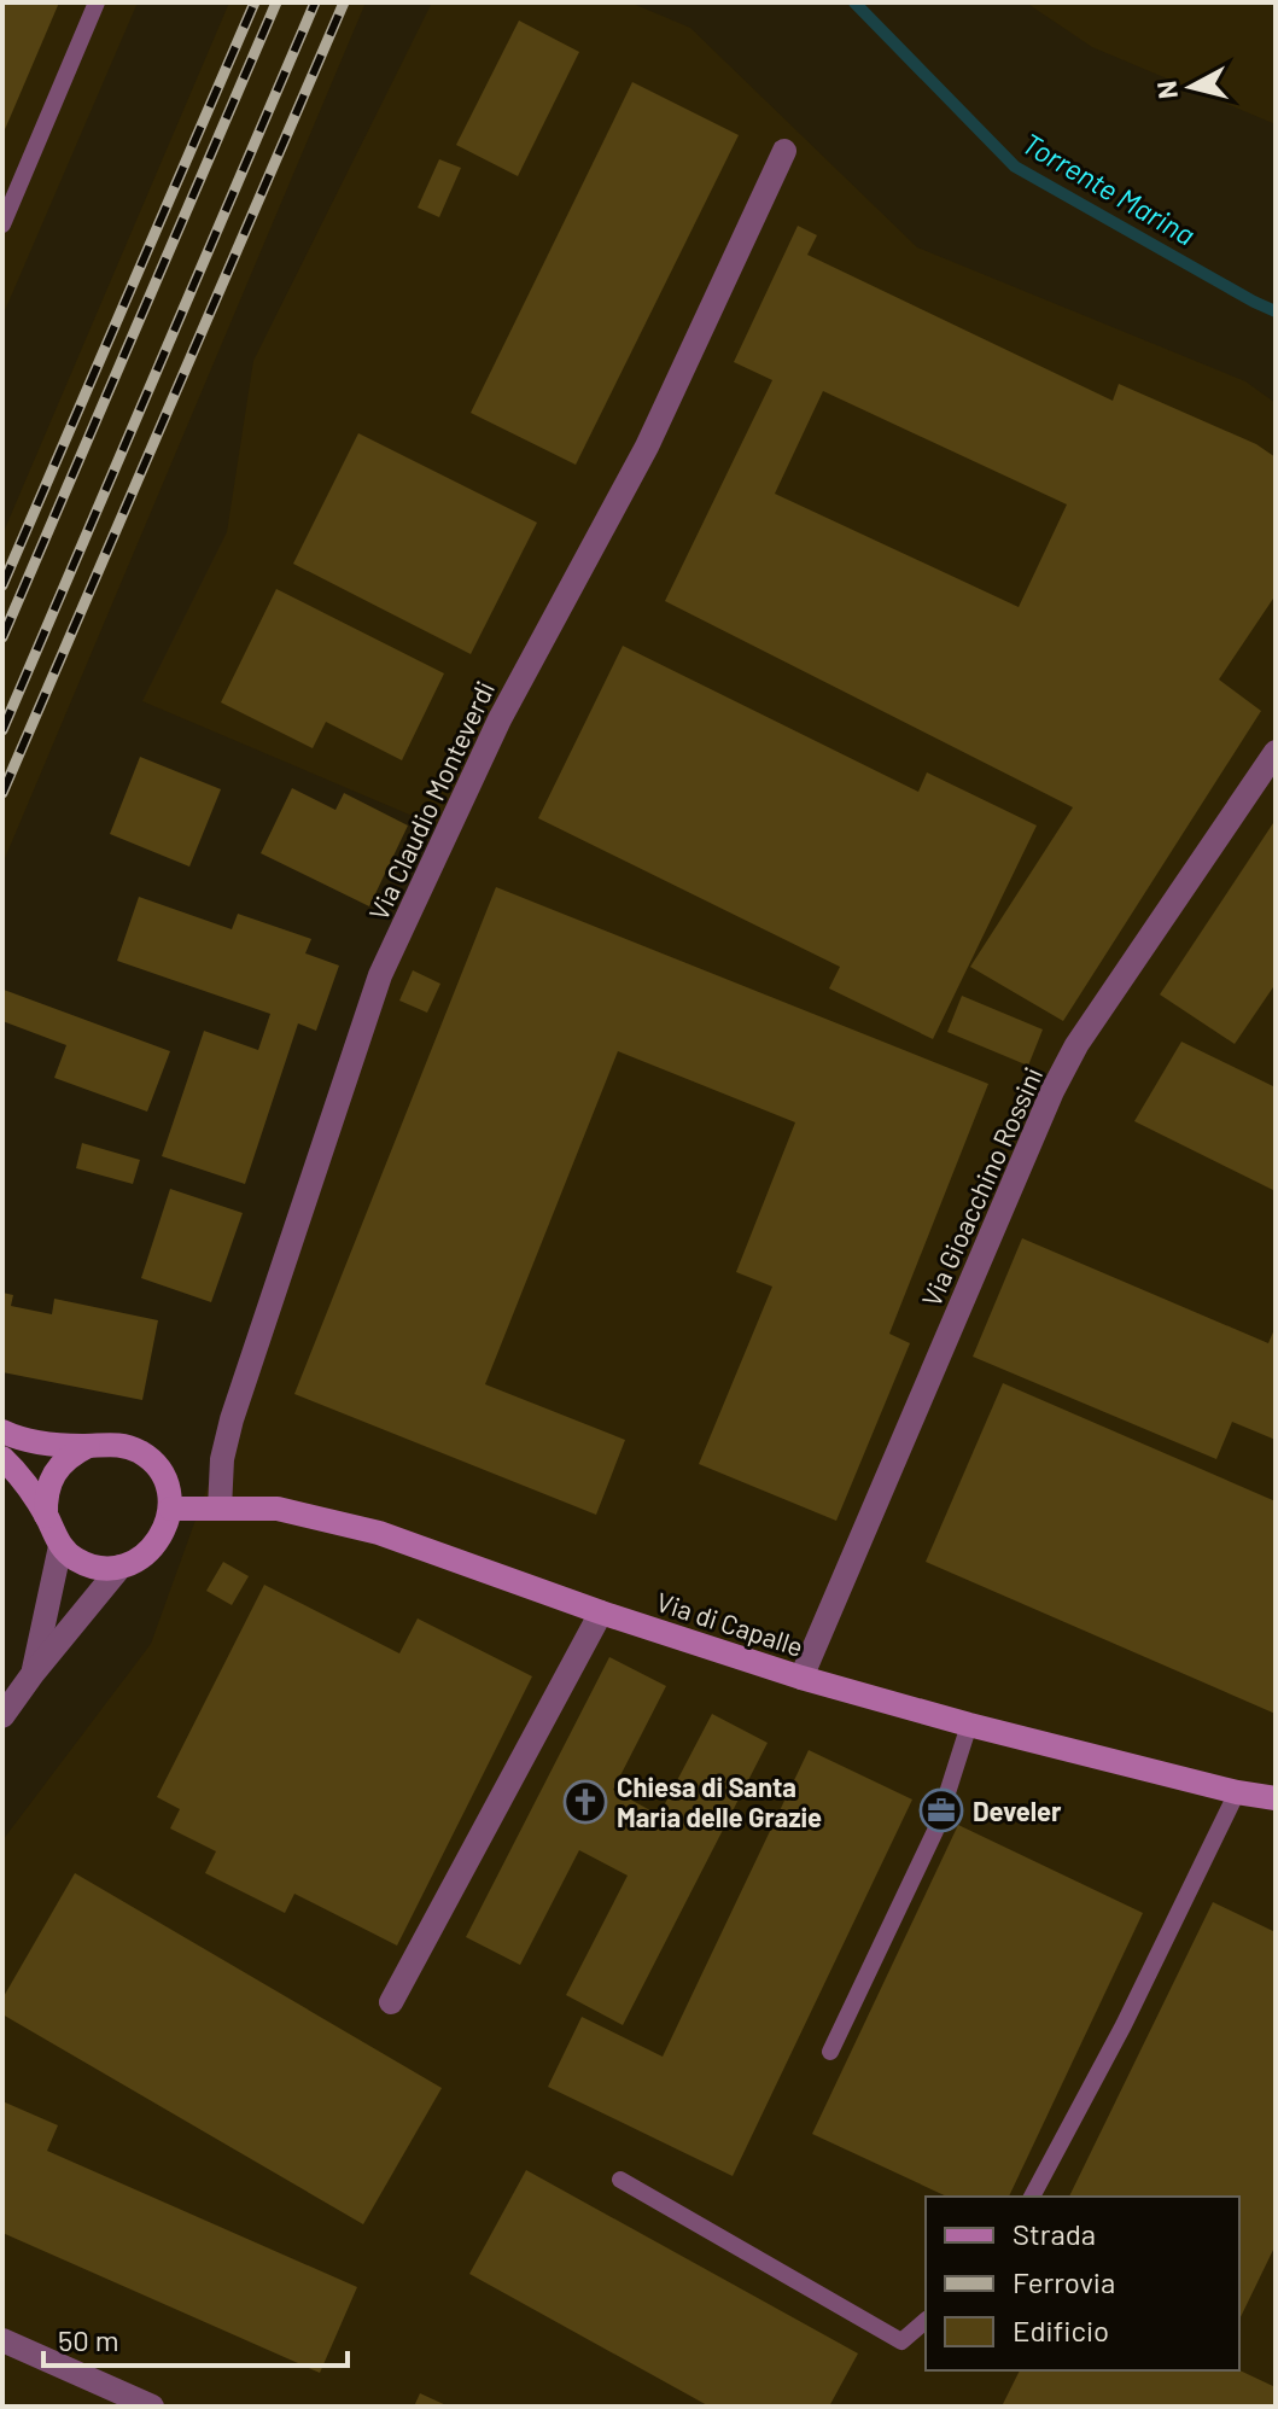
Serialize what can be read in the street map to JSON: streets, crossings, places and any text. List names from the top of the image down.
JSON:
{
  "streets": {
    "street": ["Via Claudio Monteverdi", "Via Gioacchino Rossini", "Via di Capalle"]
  },
  "crossings": [
    ["Via Claudio Monteverdi", "Via di Capalle"],
    ["Via Gioacchino Rossini", "Via di Capalle"]
  ],
  "water": ["Torrente Marina"],
  "places": {
    "church": ["Chiesa di Santa Maria delle Grazie"],
    "office": ["Develer"]
  },
  "legend": ["Strada", "Ferrovia", "Edificio"],
  "scale_bar": "50 m",
  "north": "left"
}
